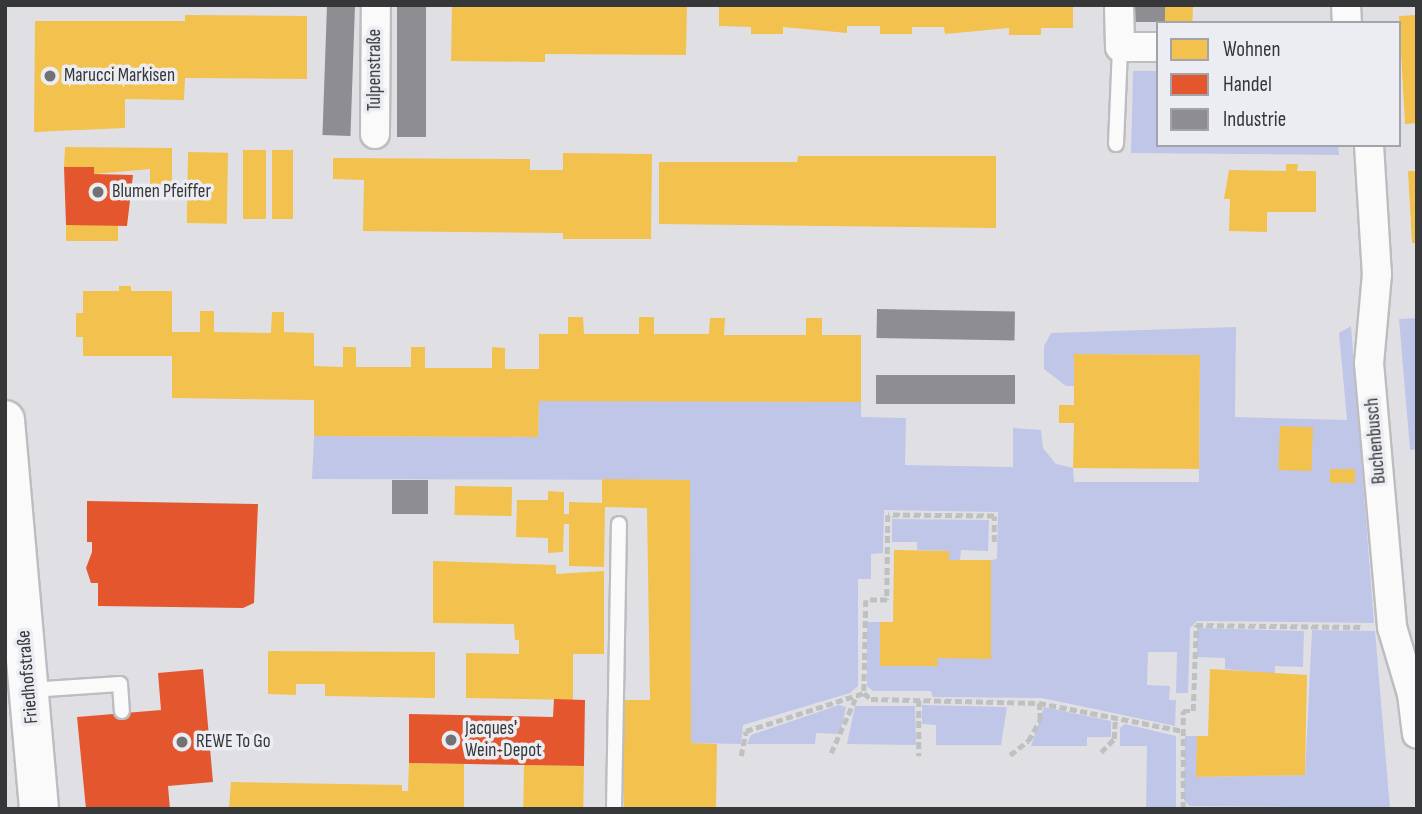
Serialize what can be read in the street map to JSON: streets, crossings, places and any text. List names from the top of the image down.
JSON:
{
  "streets": {
    "main road": ["Friedhofstraße"],
    "street": ["Tulpenstraße", "Buchenbusch"]
  },
  "places": [
    "Marucci Markisen",
    "Blumen Pfeiffer",
    "Jacques' Wein-Depot",
    "REWE To Go"
  ],
  "legend": ["Wohnen", "Handel", "Industrie"]
}
